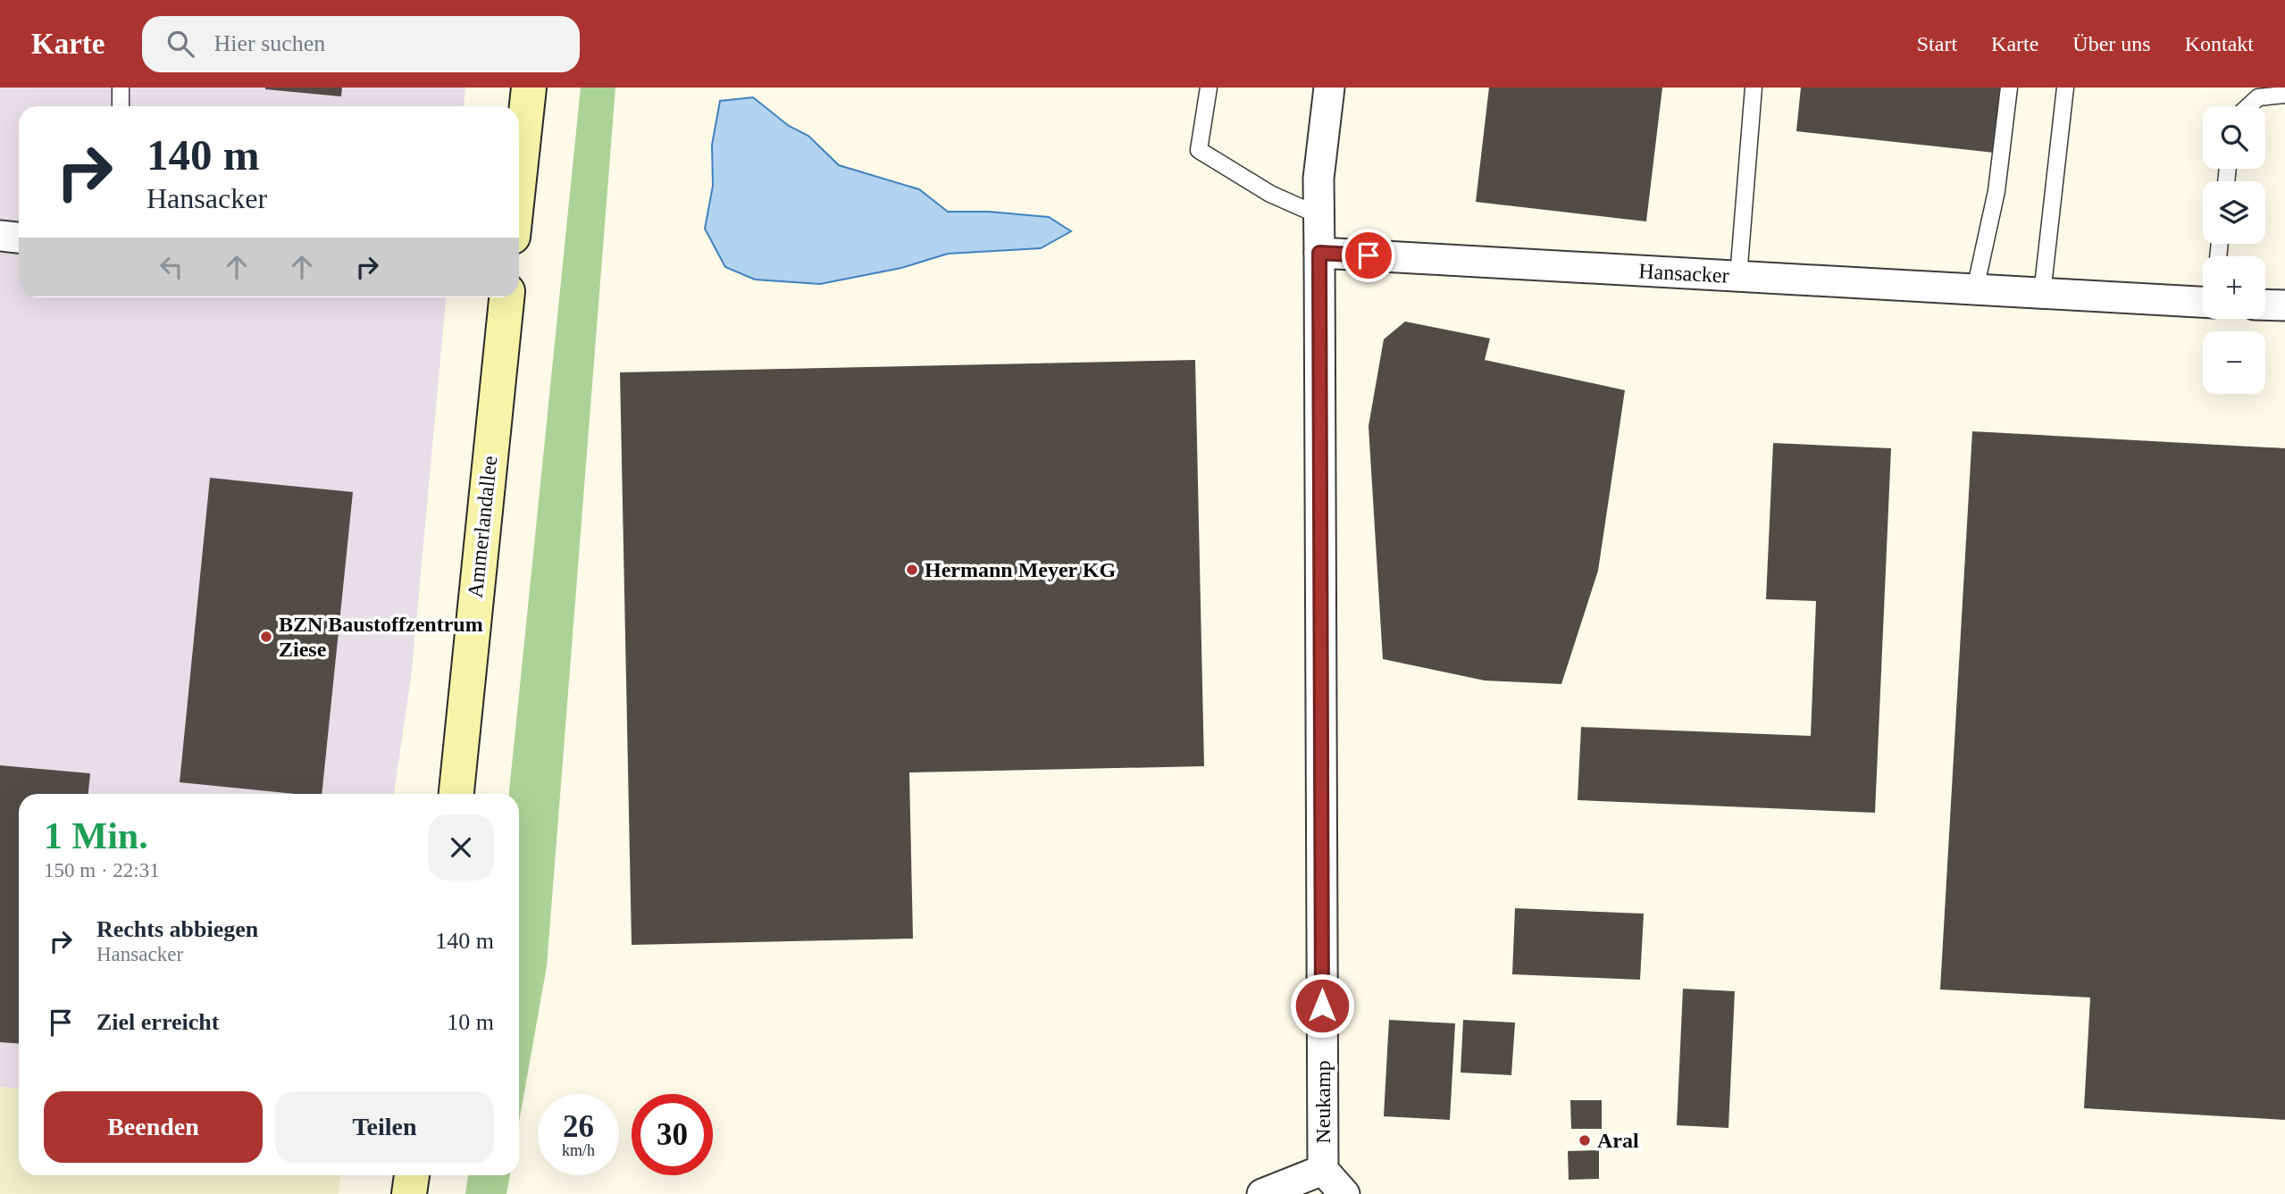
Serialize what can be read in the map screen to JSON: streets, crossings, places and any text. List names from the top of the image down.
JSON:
{
  "streets": {
    "main road": ["Ammerlandallee"],
    "street": ["Hansacker", "Neukamp"]
  },
  "crossings": [
    ["Hansacker", "Neukamp"]
  ],
  "places": ["Hermann Meyer KG", "BZN Baustoffzentrum Ziese", "Aral"],
  "page": {
    "header": "Karte",
    "search": "Hier suchen",
    "nav": [
      "Start",
      "Karte",
      "Über uns",
      "Kontakt"
    ],
    "map_buttons": ["+", "−"],
    "turn": ["140 m", "Hansacker"],
    "heading": ["1 Min.", "150 m · 22:31"],
    "list": [
      {
        "name": "Rechts abbiegen",
        "note": "Hansacker",
        "value": "140 m"
      },
      {
        "name": "Ziel erreicht",
        "value": "10 m"
      }
    ],
    "buttons": ["Beenden", "Teilen"],
    "speed": "26 km/h",
    "limit": "30"
  }
}
